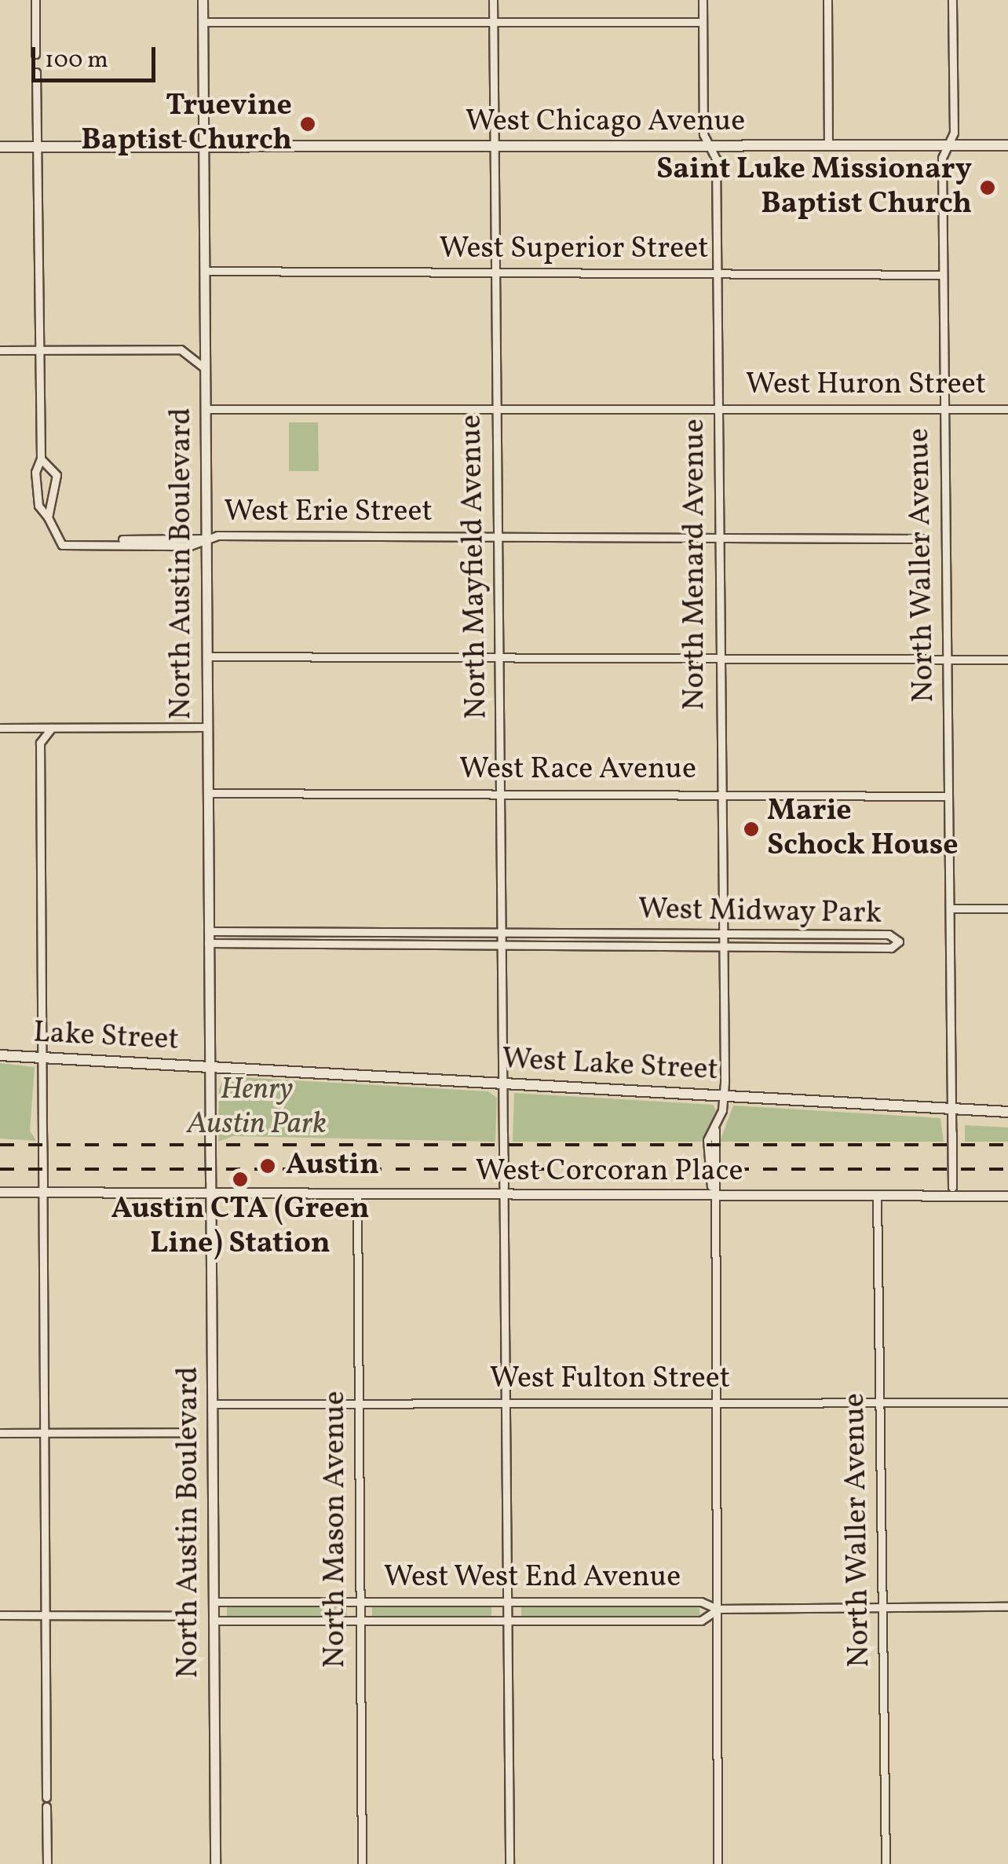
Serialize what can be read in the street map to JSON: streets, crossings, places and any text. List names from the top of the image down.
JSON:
{
  "streets": {
    "main road": ["West Chicago Avenue", "Lake Street", "West Lake Street"],
    "street": [
      "West Superior Street",
      "West Huron Street",
      "West Erie Street",
      "North Austin Boulevard",
      "North Menard Avenue",
      "North Waller Avenue",
      "North Mayfield Avenue",
      "West Race Avenue",
      "West Midway Park",
      "West Corcoran Place",
      "West Fulton Street",
      "North Mason Avenue",
      "West West End Avenue"
    ]
  },
  "crossings": [
    ["West Chicago Avenue", "North Austin Boulevard"],
    ["West Chicago Avenue", "North Menard Avenue"],
    ["West Chicago Avenue", "North Waller Avenue"],
    ["West Chicago Avenue", "North Mayfield Avenue"],
    ["West Superior Street", "North Austin Boulevard"],
    ["West Superior Street", "North Menard Avenue"],
    ["West Superior Street", "North Waller Avenue"],
    ["West Superior Street", "North Mayfield Avenue"],
    ["West Huron Street", "North Austin Boulevard"],
    ["West Huron Street", "North Menard Avenue"],
    ["West Huron Street", "North Waller Avenue"],
    ["West Huron Street", "North Mayfield Avenue"],
    ["West Erie Street", "North Austin Boulevard"],
    ["West Erie Street", "North Menard Avenue"],
    ["West Erie Street", "North Mayfield Avenue"],
    ["North Austin Boulevard", "West Race Avenue"],
    ["North Austin Boulevard", "West Midway Park"],
    ["North Austin Boulevard", "Lake Street"],
    ["North Austin Boulevard", "West Lake Street"],
    ["North Austin Boulevard", "West Corcoran Place"],
    ["North Austin Boulevard", "West Fulton Street"],
    ["North Austin Boulevard", "West West End Avenue"],
    ["North Menard Avenue", "West Race Avenue"],
    ["North Menard Avenue", "West Midway Park"],
    ["North Menard Avenue", "West Lake Street"],
    ["North Menard Avenue", "West Corcoran Place"],
    ["North Menard Avenue", "West Fulton Street"],
    ["North Menard Avenue", "West West End Avenue"],
    ["North Waller Avenue", "West Race Avenue"],
    ["North Waller Avenue", "West Lake Street"],
    ["North Waller Avenue", "West Corcoran Place"],
    ["North Waller Avenue", "West Fulton Street"],
    ["North Mayfield Avenue", "West Race Avenue"],
    ["North Mayfield Avenue", "West Midway Park"],
    ["North Mayfield Avenue", "West Lake Street"],
    ["North Mayfield Avenue", "West Corcoran Place"],
    ["North Mayfield Avenue", "West Fulton Street"],
    ["North Mayfield Avenue", "West West End Avenue"],
    ["Lake Street", "West Lake Street"],
    ["West Corcoran Place", "North Mason Avenue"],
    ["West Fulton Street", "North Mason Avenue"],
    ["North Mason Avenue", "West West End Avenue"]
  ],
  "parks": ["Henry Austin Park"],
  "places": [
    "Truevine Baptist Church",
    "Saint Luke Missionary Baptist Church",
    "Marie Schock House",
    "Austin",
    "Austin CTA (Green Line) Station"
  ],
  "scale_bar": "100 m"
}
